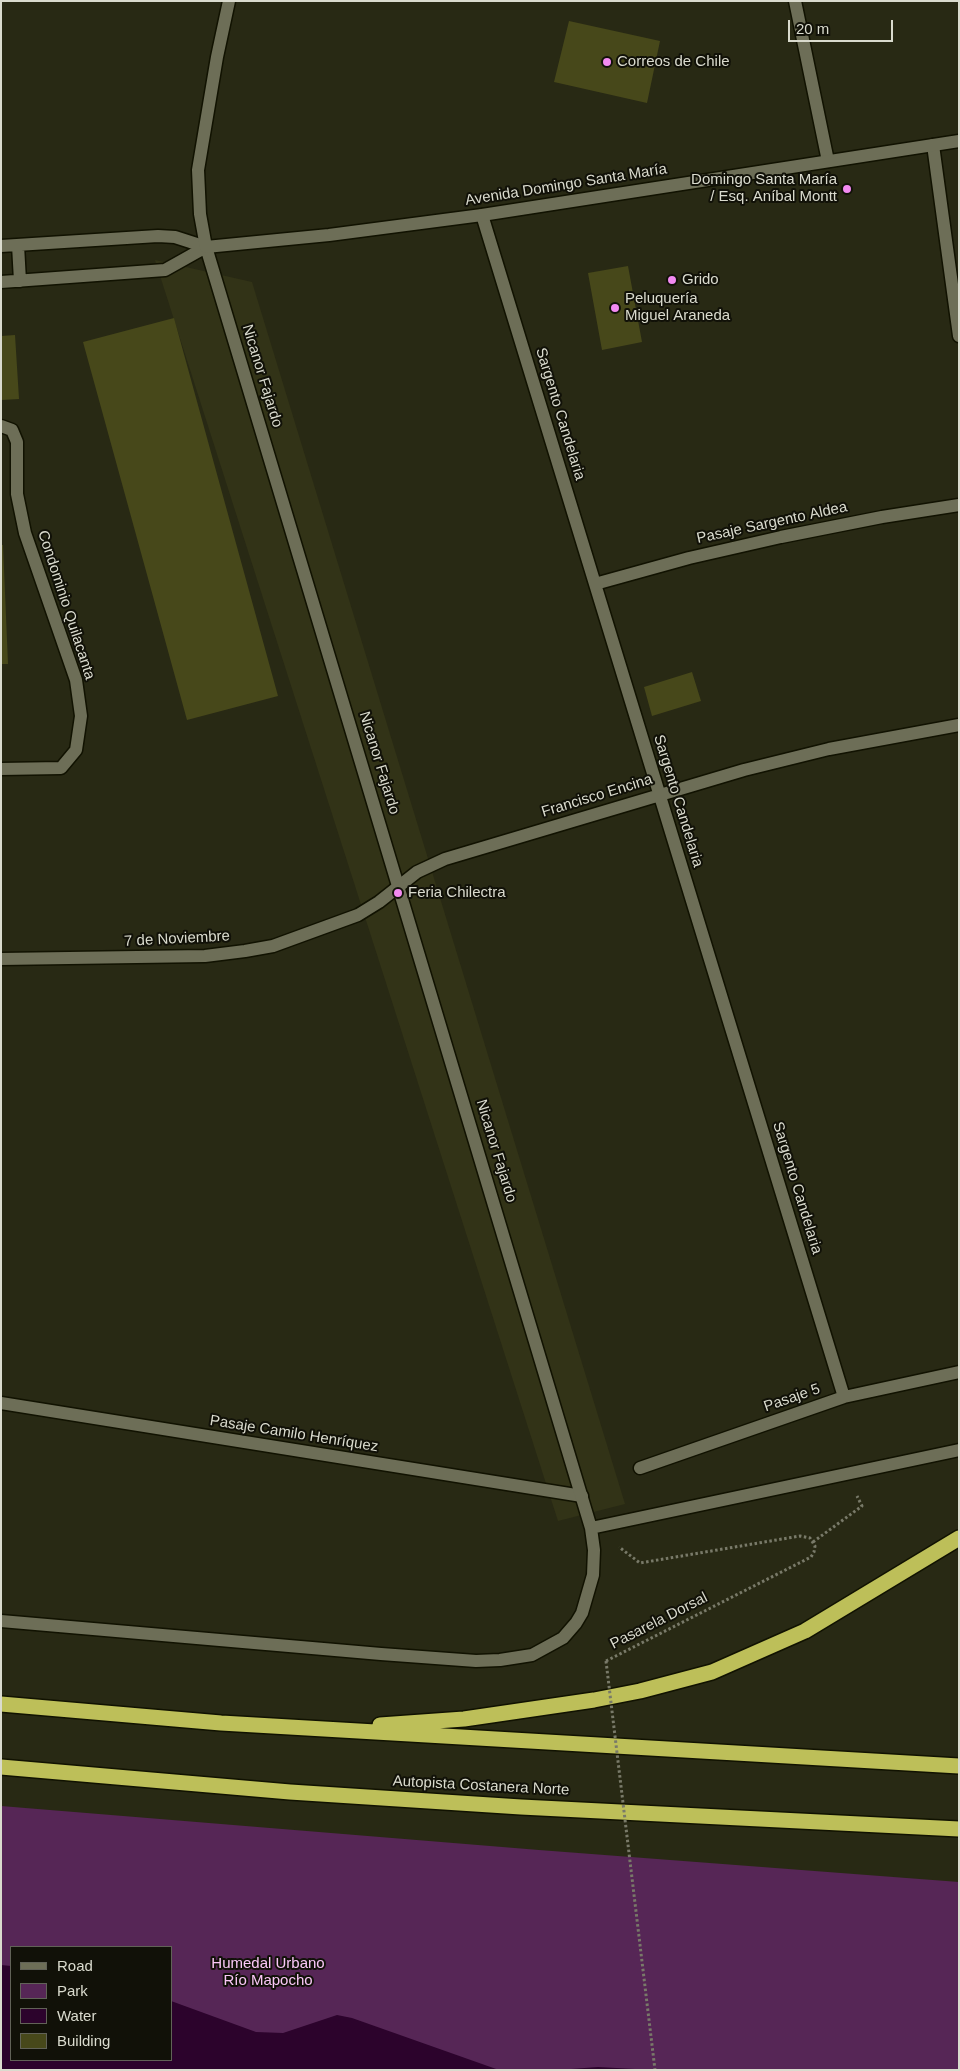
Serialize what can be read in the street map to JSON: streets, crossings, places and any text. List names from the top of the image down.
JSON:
{
  "streets": {
    "highway": ["Autopista Costanera Norte"],
    "street": [
      "Avenida Domingo Santa María",
      "Nicanor Fajardo",
      "Sargento Candelaria",
      "Pasaje Sargento Aldea",
      "Condominio Quilacanta",
      "Francisco Encina",
      "7 de Noviembre",
      "Pasaje 5",
      "Pasaje Camilo Henríquez"
    ],
    "path": ["Pasarela Dorsal"]
  },
  "crossings": [
    ["Avenida Domingo Santa María", "Nicanor Fajardo"],
    ["Avenida Domingo Santa María", "Sargento Candelaria"],
    ["Nicanor Fajardo", "Francisco Encina"],
    ["Nicanor Fajardo", "7 de Noviembre"],
    ["Nicanor Fajardo", "Pasaje Camilo Henríquez"],
    ["Sargento Candelaria", "Pasaje Sargento Aldea"],
    ["Sargento Candelaria", "Francisco Encina"],
    ["Sargento Candelaria", "Pasaje 5"],
    ["Francisco Encina", "7 de Noviembre"]
  ],
  "parks": ["Humedal Urbano Río Mapocho"],
  "places": [
    "Correos de Chile",
    "Domingo Santa María / Esq. Aníbal Montt",
    "Grido",
    "Peluquería Miguel Araneda",
    "Feria Chilectra"
  ],
  "legend": [
    "Road",
    "Park",
    "Water",
    "Building"
  ],
  "scale_bar": "20 m"
}
